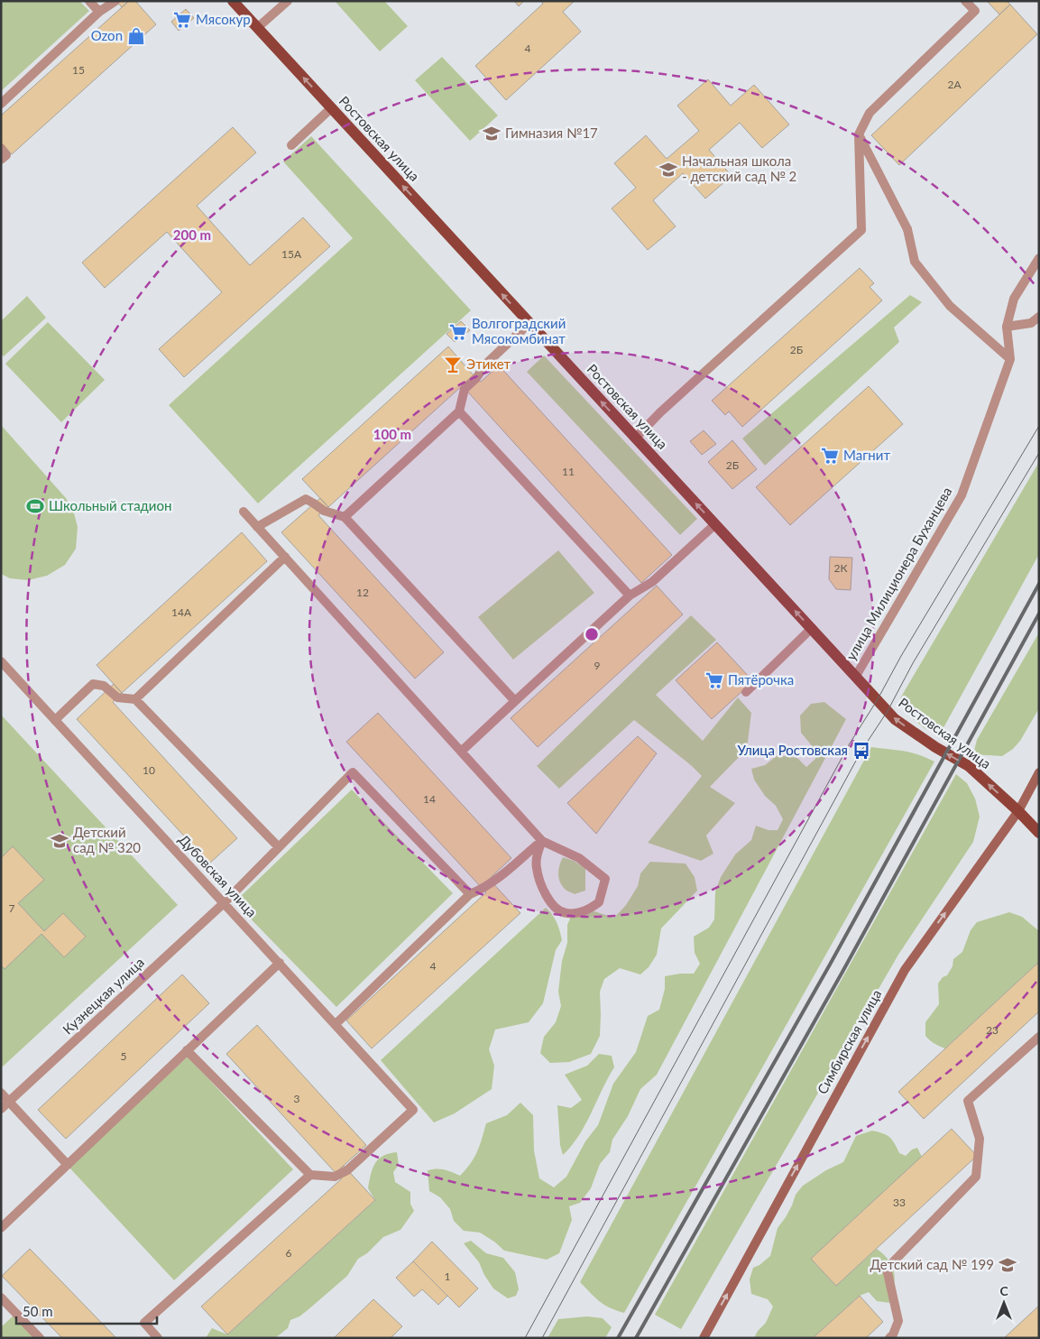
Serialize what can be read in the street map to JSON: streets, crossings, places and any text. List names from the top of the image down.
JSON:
{
  "streets": {
    "main road": ["Ростовская улица", "Симбирская улица"],
    "street": ["улица Милиционера Буханцева", "Дубовская улица", "Кузнецкая улица"]
  },
  "crossings": [
    ["Ростовская улица", "улица Милиционера Буханцева"],
    ["Ростовская улица", "Симбирская улица"],
    ["Дубовская улица", "Кузнецкая улица"]
  ],
  "one_way": ["Ростовская улица", "Симбирская улица"],
  "places": {
    "supermarket": [
      "Мясокур",
      "Волгоградский Мясокомбинат",
      "Магнит",
      "Пятёрочка"
    ],
    "shop": ["Ozon"],
    "school or university": [
      "Гимназия №17",
      "Начальная школа - детский сад № 2",
      "Детский сад № 320",
      "Детский сад № 199"
    ],
    "bar": ["Этикет"],
    "sports": ["Школьный стадион"],
    "bus stop": ["Улица Ростовская"]
  },
  "house_numbers": [
    "4",
    "15",
    "2А",
    "15А",
    "2Б",
    "2Б",
    "11",
    "2К",
    "12",
    "14А",
    "9",
    "10",
    "14",
    "7",
    "4",
    "23",
    "5",
    "3",
    "33",
    "6",
    "1"
  ],
  "scale_bar": "50 m",
  "north": "top",
  "rings": ["200 m", "100 m"]
}
